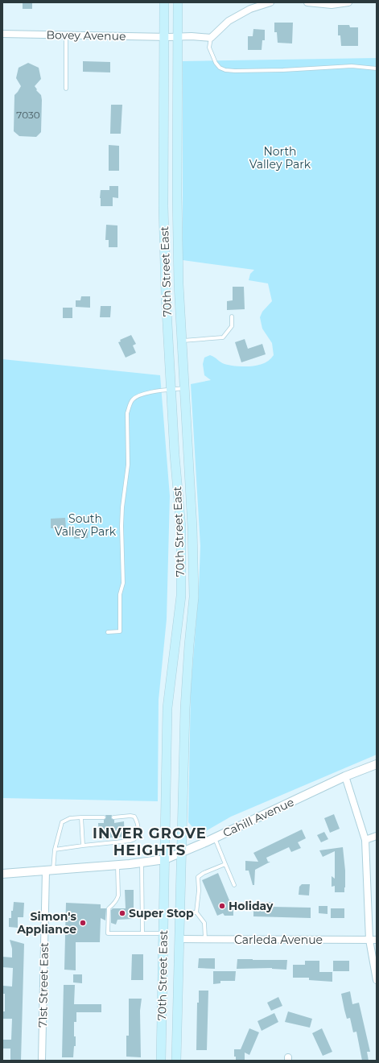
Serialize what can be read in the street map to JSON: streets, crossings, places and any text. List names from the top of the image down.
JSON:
{
  "streets": {
    "main road": ["70th Street East"],
    "street": [
      "Bovey Avenue",
      "Cahill Avenue",
      "Carleda Avenue",
      "71st Street East"
    ]
  },
  "crossings": [
    ["Bovey Avenue", "70th Street East"],
    ["70th Street East", "Cahill Avenue"],
    ["70th Street East", "Carleda Avenue"],
    ["Cahill Avenue", "71st Street East"]
  ],
  "districts": ["INVER GROVE HEIGHTS"],
  "parks": ["North Valley Park", "South Valley Park"],
  "places": ["Holiday", "Super Stop", "Simon's Appliance"],
  "house_numbers": ["7030"]
}
